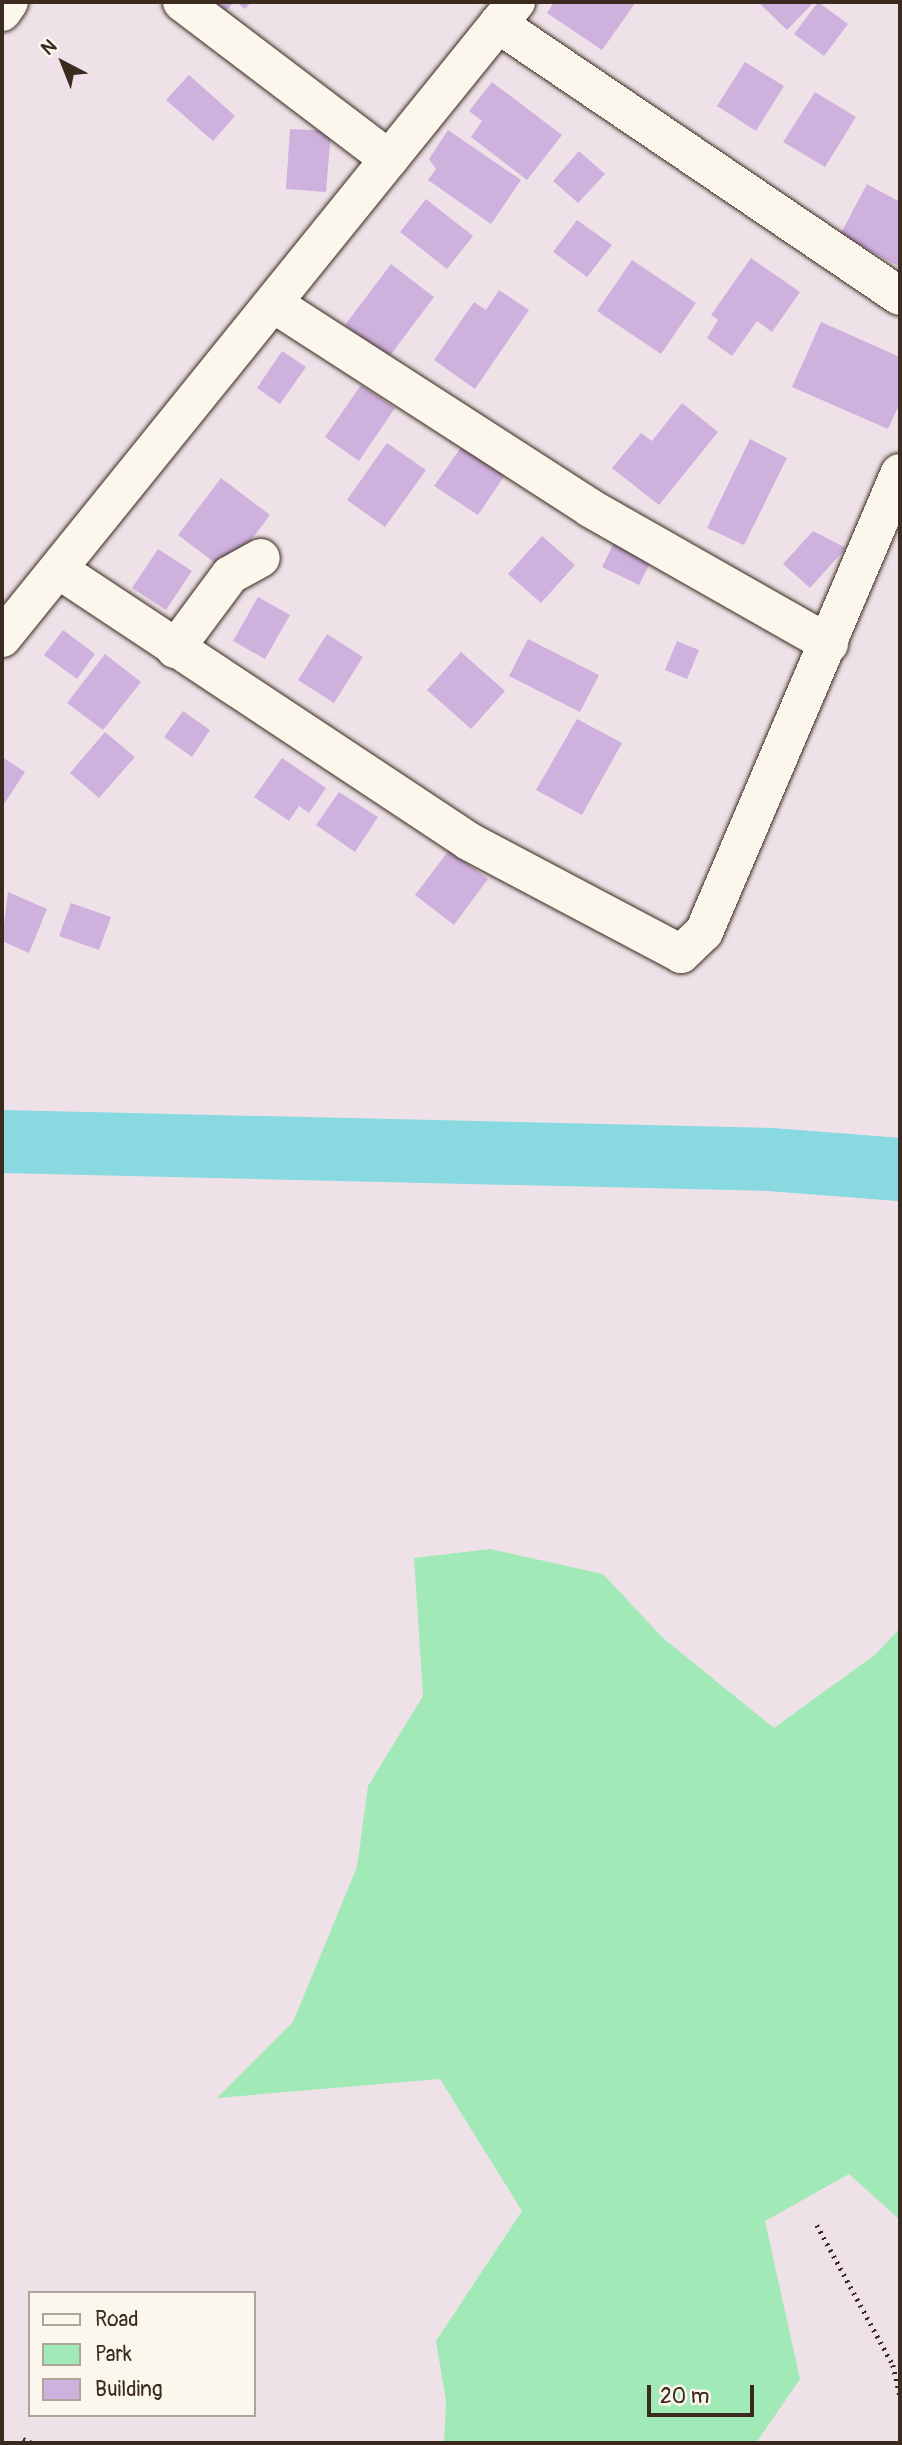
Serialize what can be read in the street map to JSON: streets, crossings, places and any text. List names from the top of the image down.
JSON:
{
  "legend": ["Road", "Park", "Building"],
  "scale_bar": "20 m",
  "north": "top left"
}
